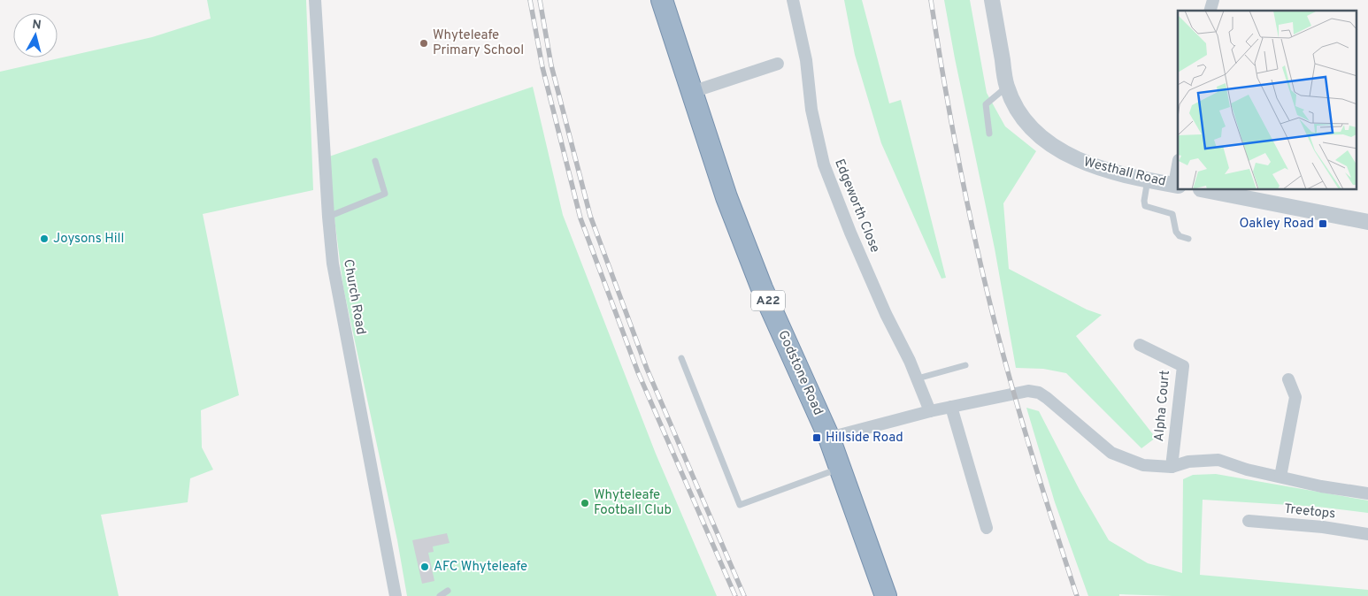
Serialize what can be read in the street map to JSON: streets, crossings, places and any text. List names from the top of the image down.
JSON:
{
  "streets": {
    "highway": ["A22", "Godstone Road"],
    "street": [
      "Westhall Road",
      "Edgeworth Close",
      "Church Road",
      "Alpha Court",
      "Treetops"
    ]
  },
  "places": {
    "other": [
      "Whyteleafe Primary School",
      "Joysons Hill",
      "Whyteleafe Football Club",
      "AFC Whyteleafe"
    ],
    "transit": ["Oakley Road", "Hillside Road"]
  },
  "north": "top"
}
